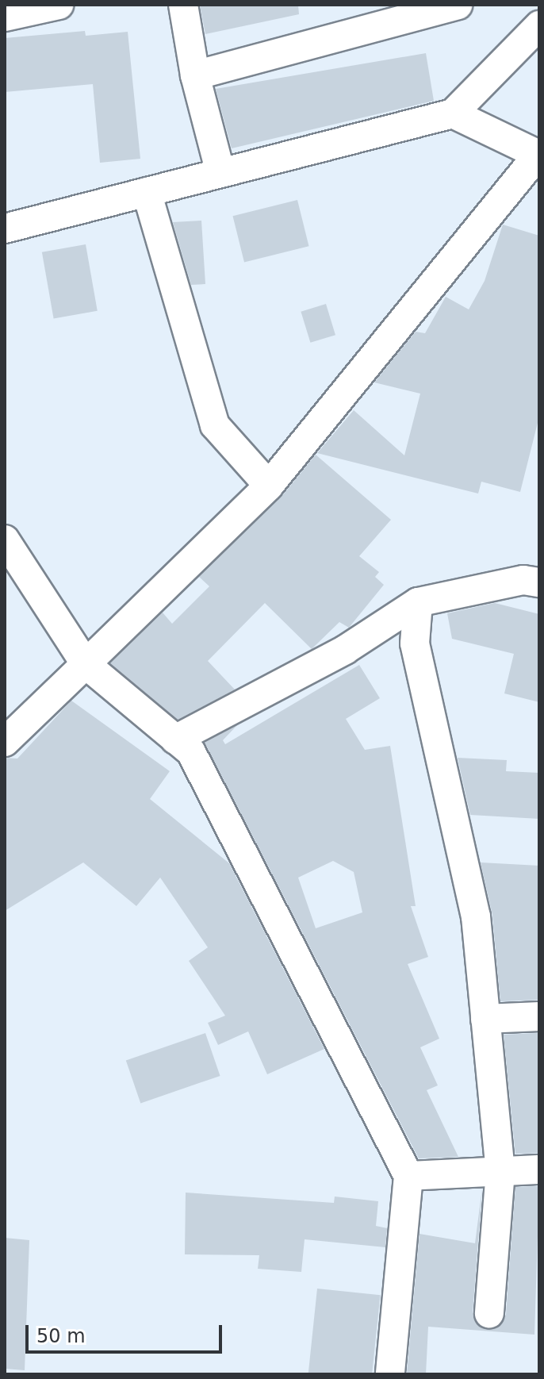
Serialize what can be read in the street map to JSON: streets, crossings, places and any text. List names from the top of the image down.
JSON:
{
  "scale_bar": "50 m"
}
